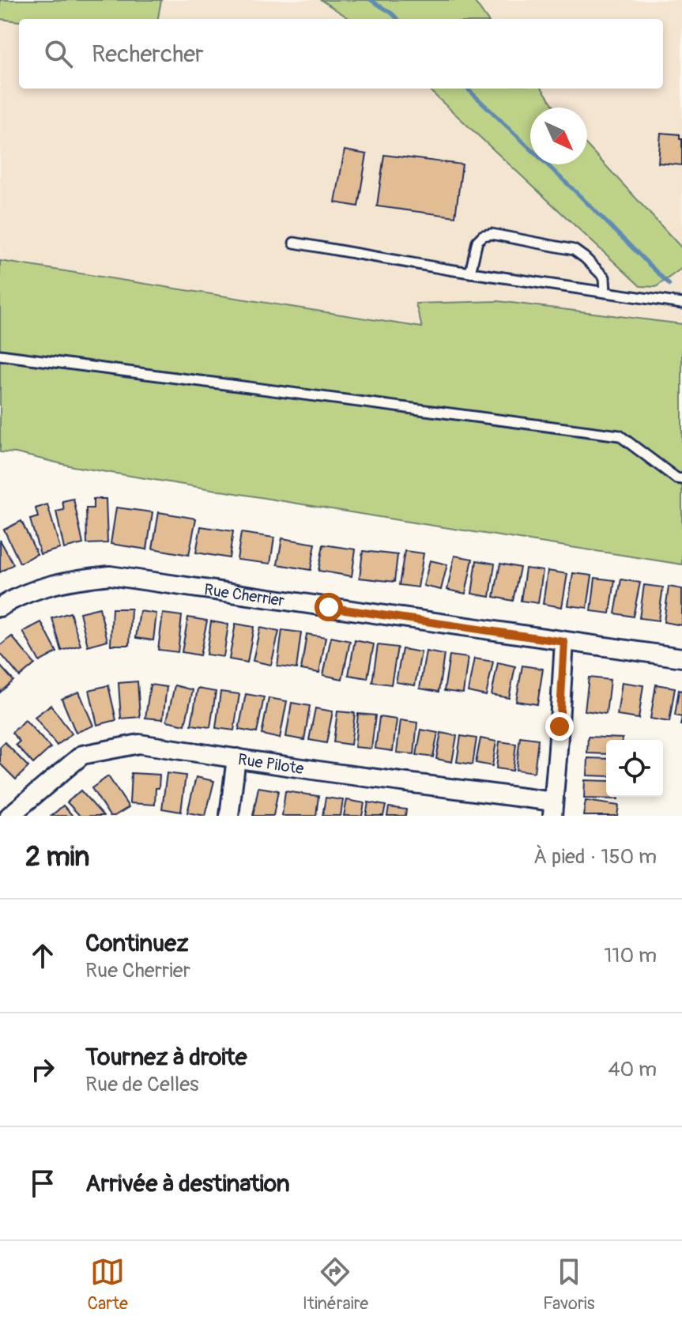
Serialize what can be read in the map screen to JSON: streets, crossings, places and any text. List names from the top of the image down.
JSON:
{
  "streets": {
    "street": ["Rue Cherrier", "Rue Pilote"]
  },
  "north": "bottom right",
  "page": {
    "search": "Rechercher",
    "heading": ["2 min", "À pied · 150 m"],
    "list": [
      ["Continuez", "Rue Cherrier", "110 m"],
      ["Tournez à droite", "Rue de Celles", "40 m"],
      "Arrivée à destination"
    ],
    "nav": ["Carte", "Itinéraire", "Favoris"]
  }
}
